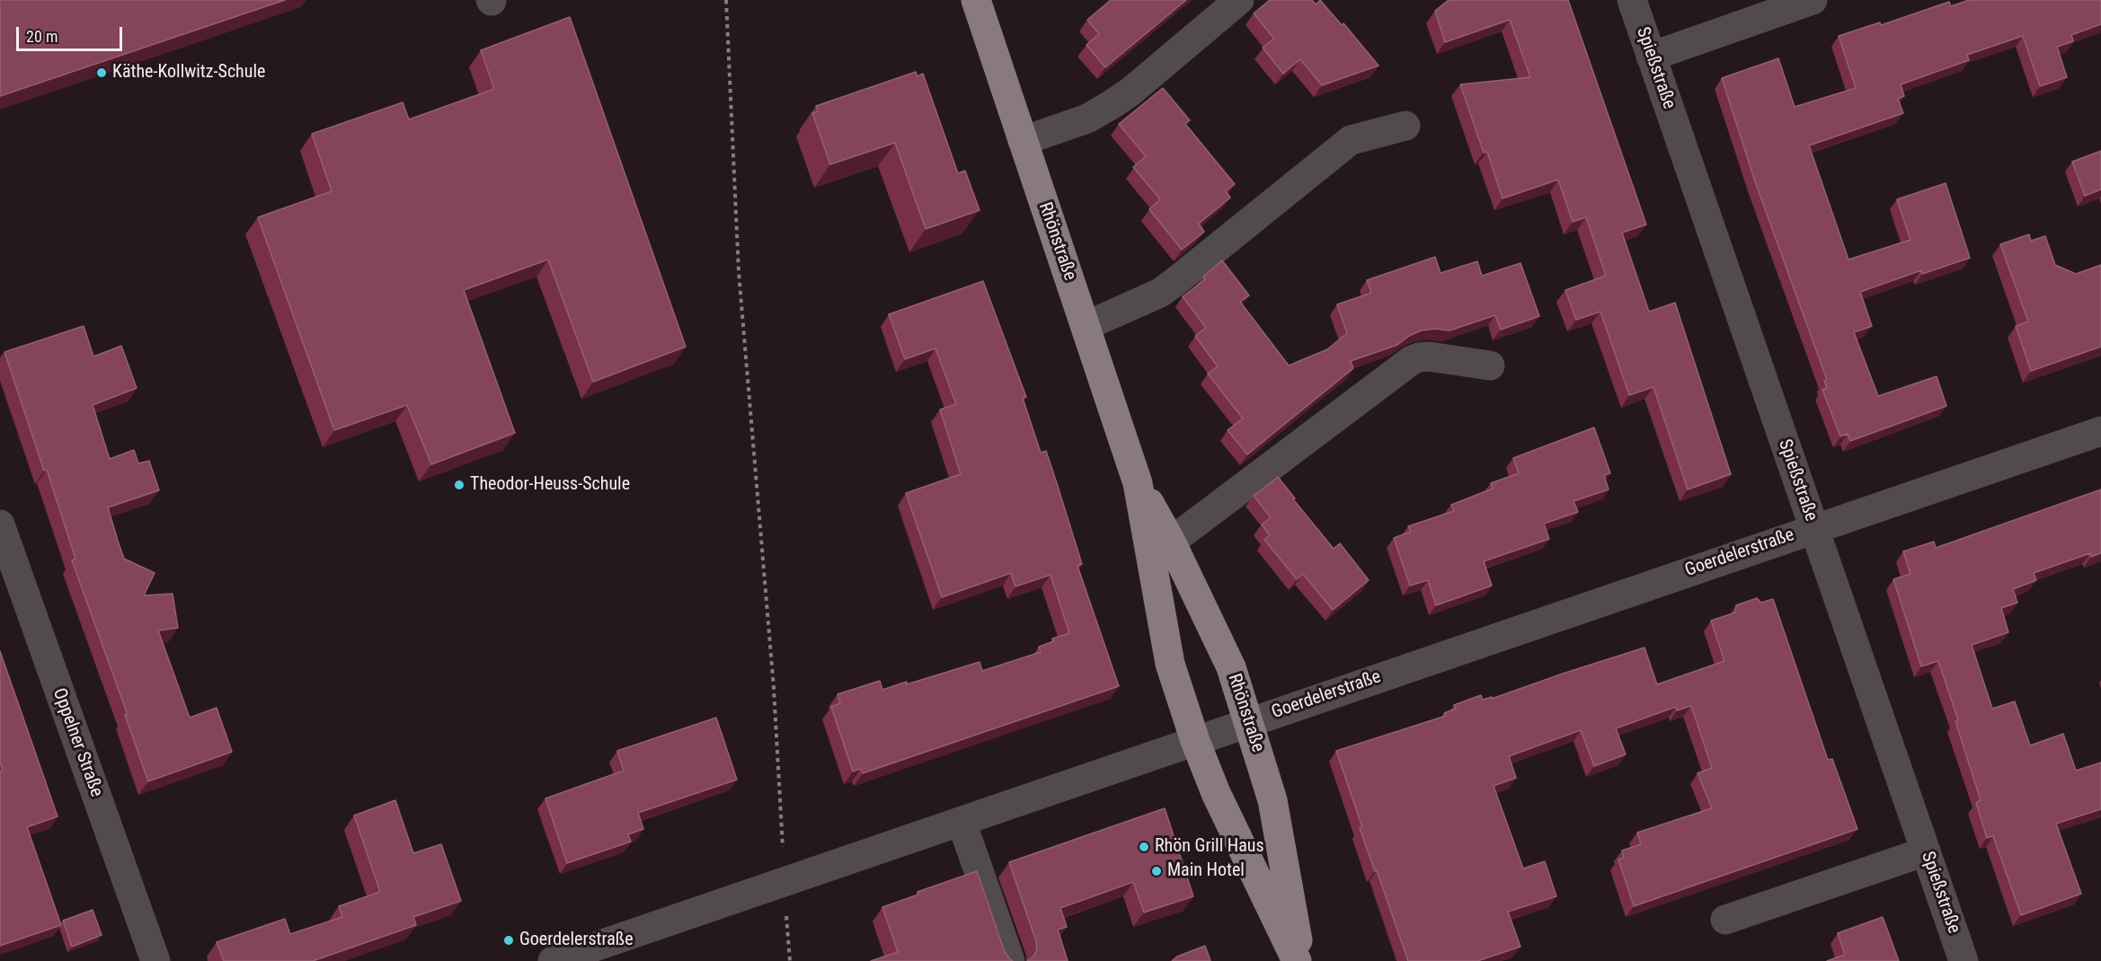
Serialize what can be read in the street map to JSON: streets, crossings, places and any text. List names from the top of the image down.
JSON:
{
  "streets": {
    "main road": ["Rhönstraße"],
    "street": ["Spießstraße", "Goerdelerstraße", "Oppelner Straße"]
  },
  "crossings": [
    ["Spießstraße", "Goerdelerstraße"],
    ["Rhönstraße", "Goerdelerstraße"]
  ],
  "places": [
    "Käthe-Kollwitz-Schule",
    "Theodor-Heuss-Schule",
    "Rhön Grill Haus",
    "Main Hotel",
    "Goerdelerstraße"
  ],
  "scale_bar": "20 m"
}
